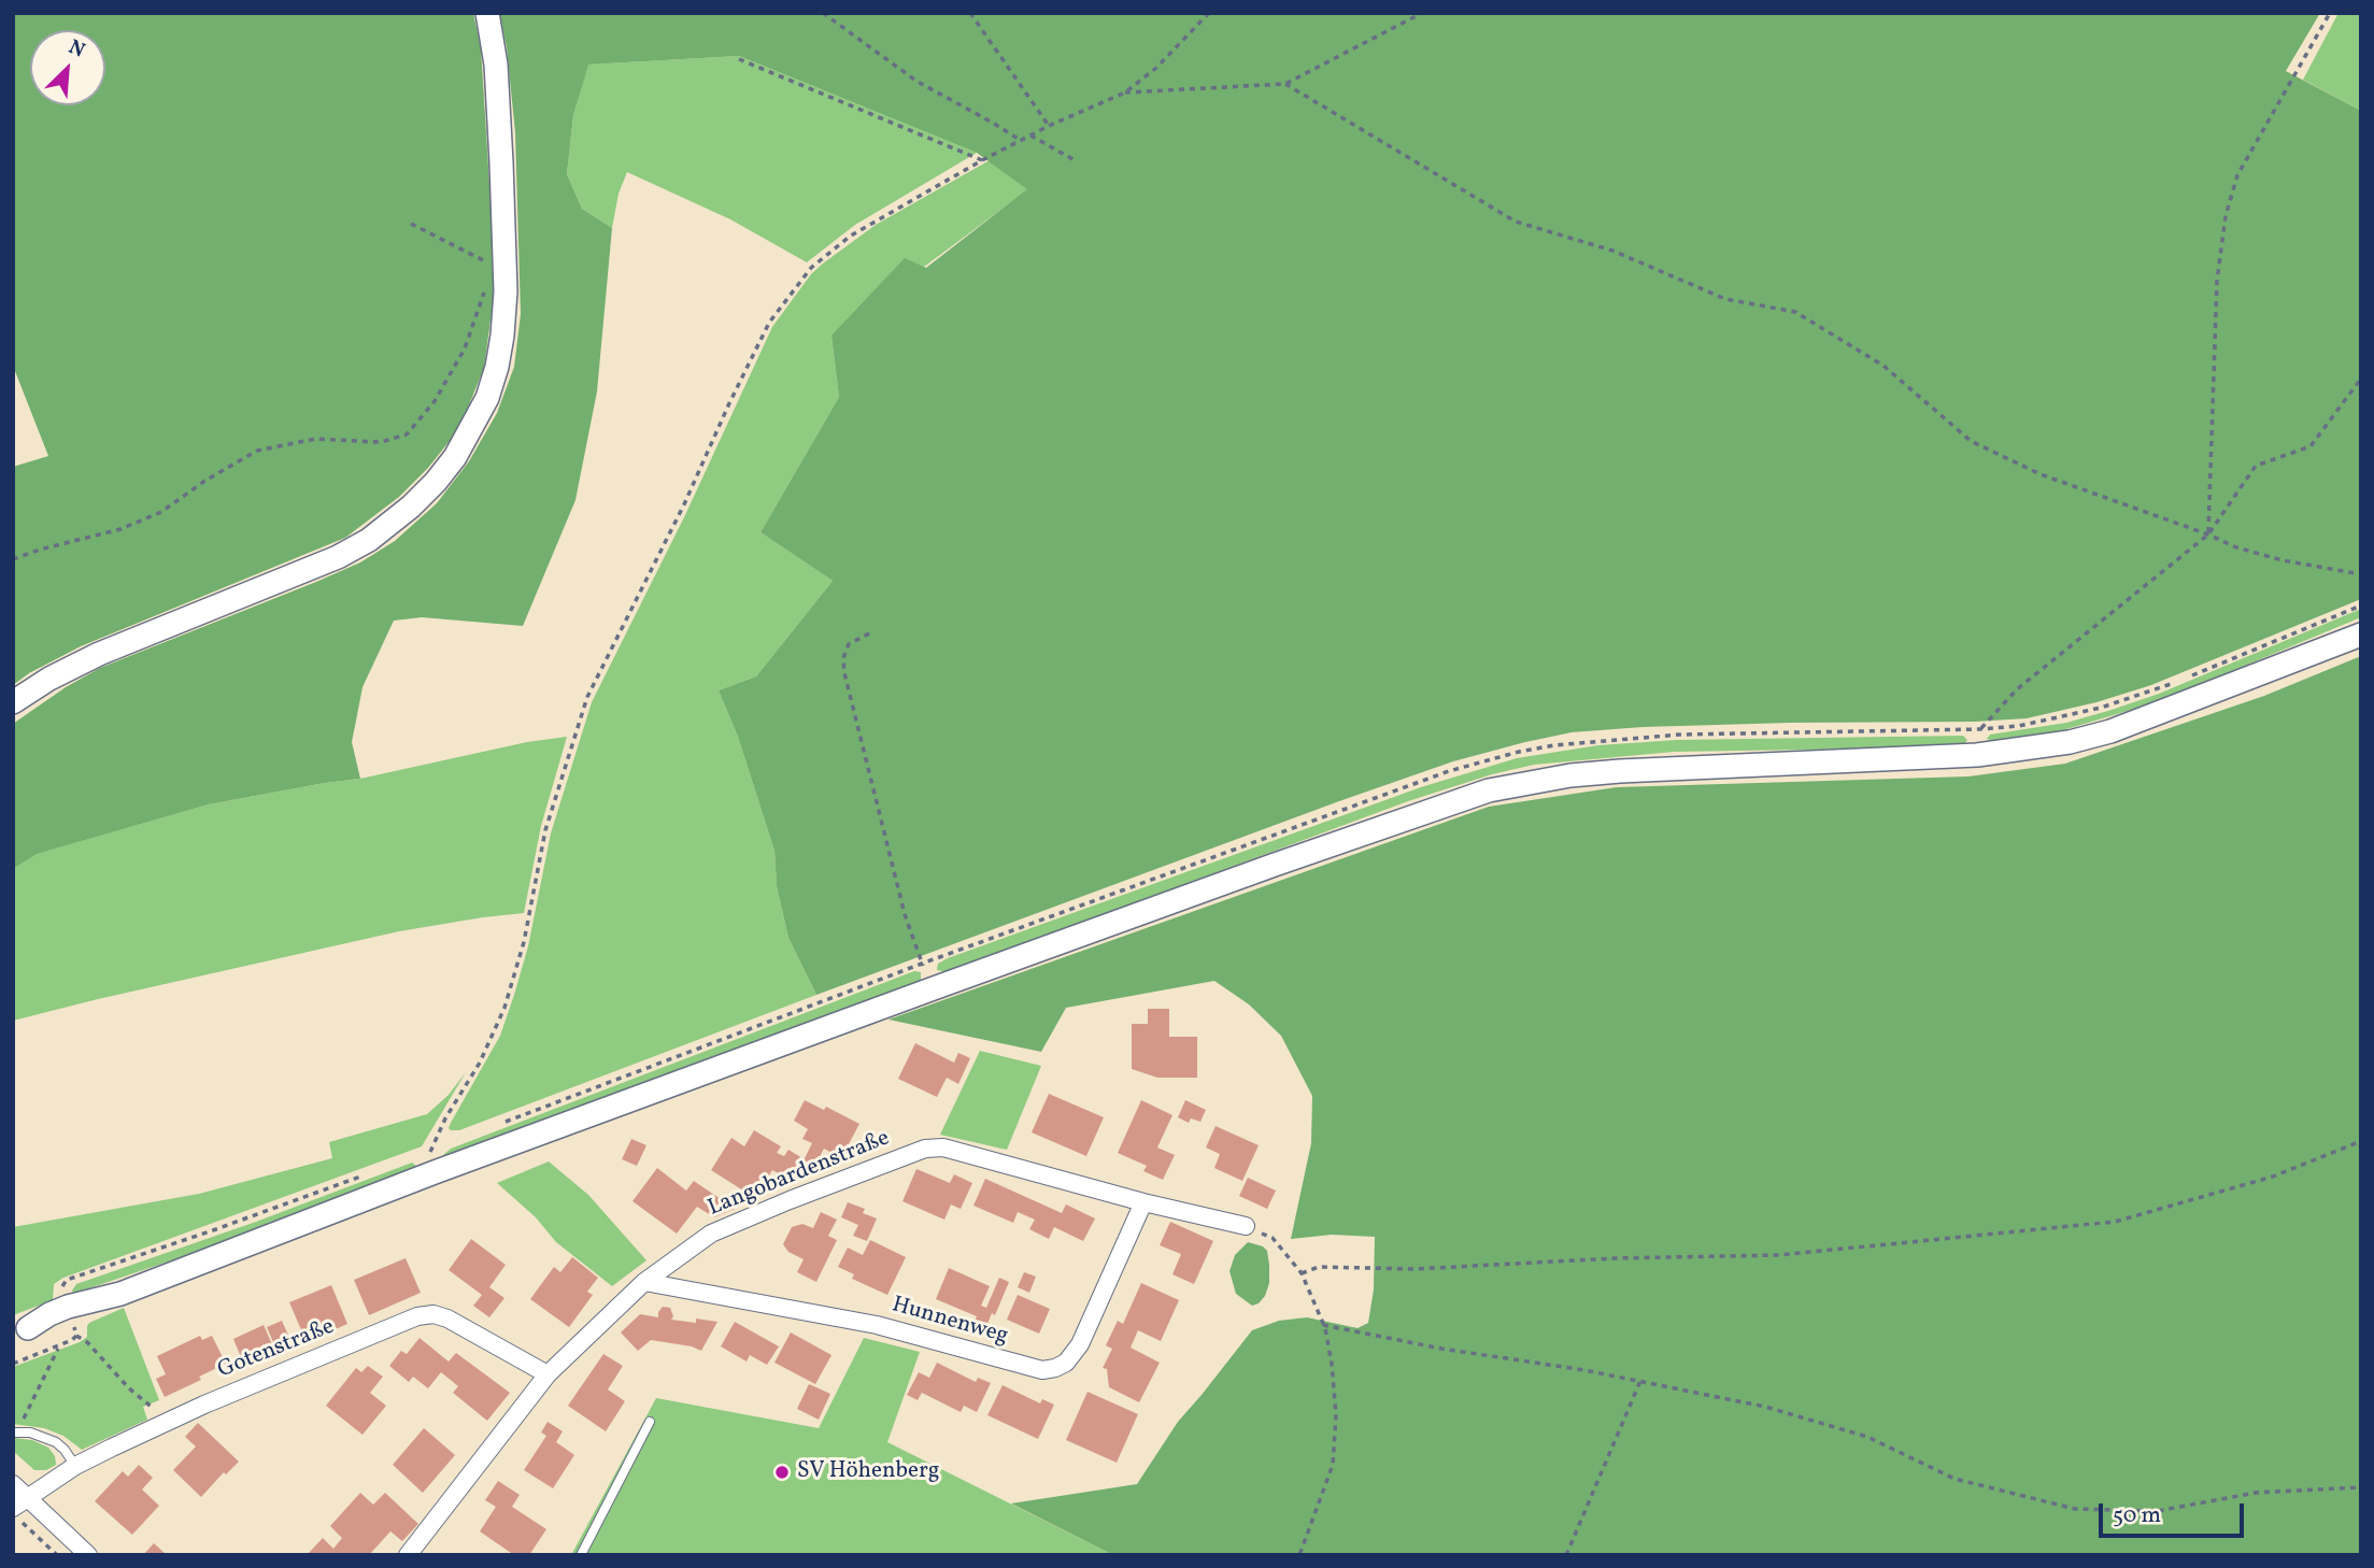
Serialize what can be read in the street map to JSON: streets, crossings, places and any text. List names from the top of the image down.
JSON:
{
  "streets": {
    "street": ["Langobardenstraße", "Hunnenweg", "Gotenstraße"]
  },
  "crossings": [
    ["Langobardenstraße", "Hunnenweg"],
    ["Langobardenstraße", "Gotenstraße"]
  ],
  "places": ["SV Höhenberg"],
  "scale_bar": "50 m",
  "north": "top right"
}
